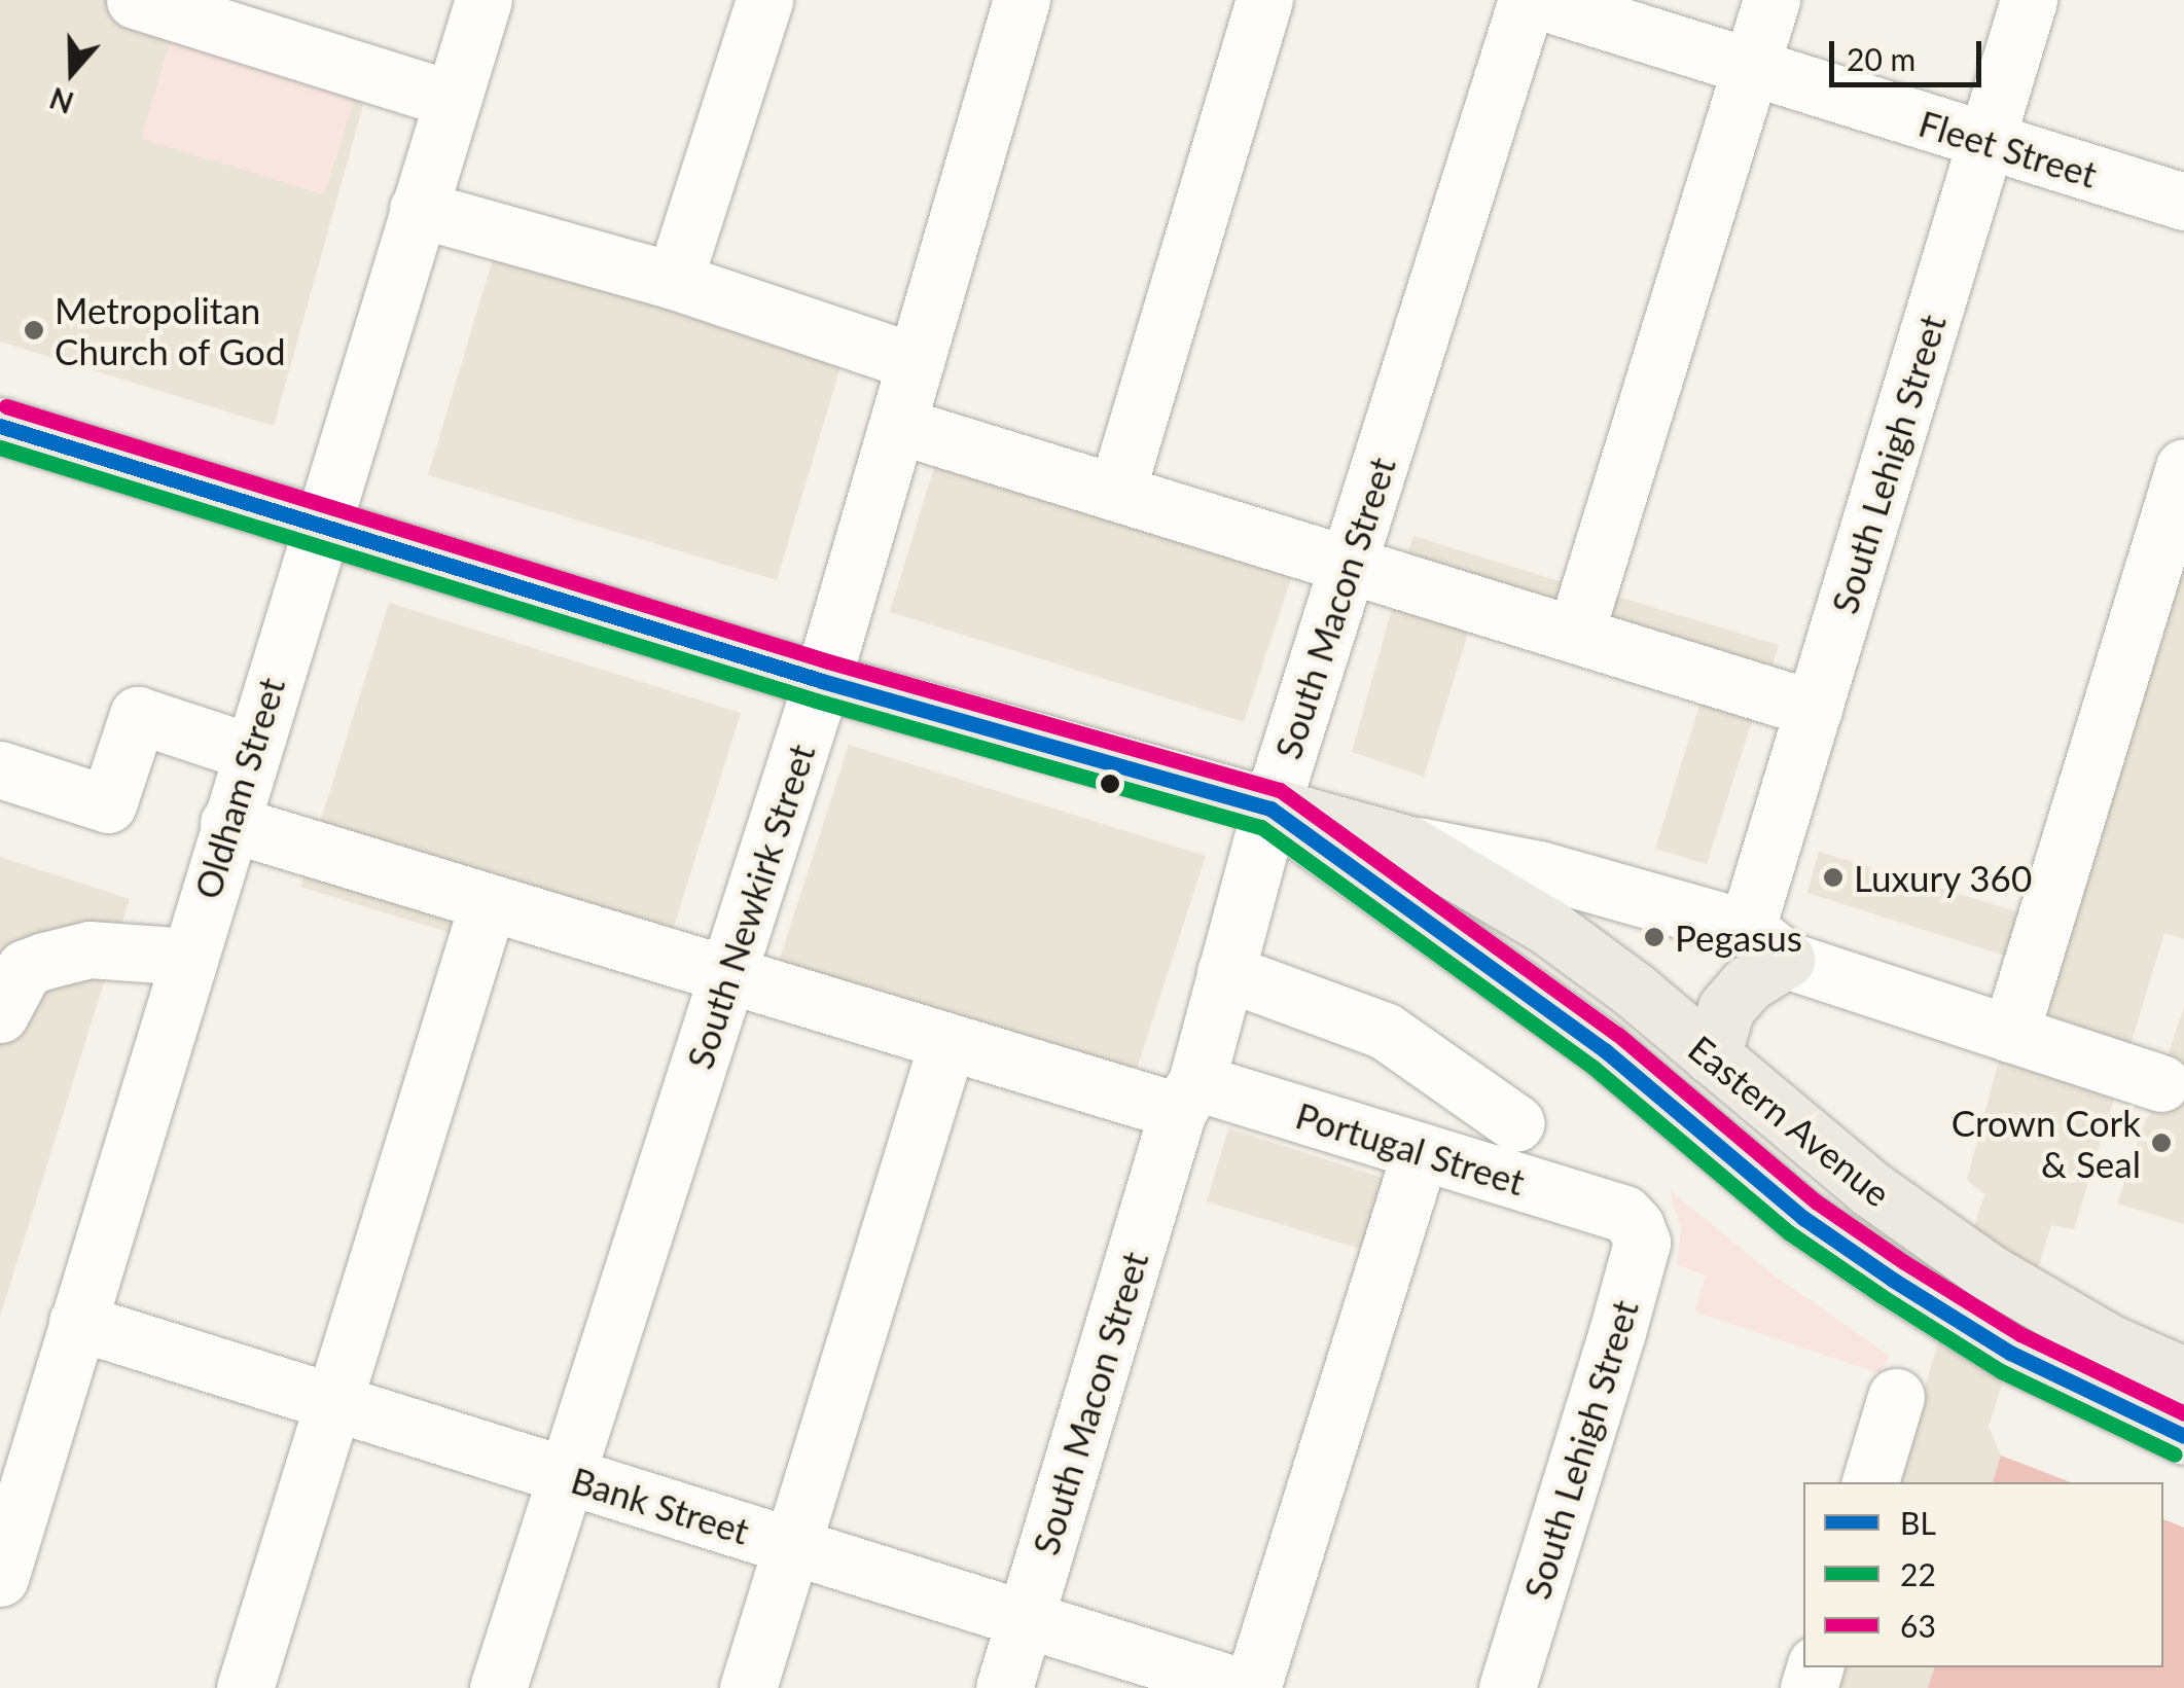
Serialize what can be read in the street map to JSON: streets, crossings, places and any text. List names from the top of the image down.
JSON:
{
  "streets": {
    "main road": ["Eastern Avenue"],
    "street": [
      "Fleet Street",
      "South Lehigh Street",
      "South Macon Street",
      "Oldham Street",
      "South Newkirk Street",
      "Portugal Street",
      "Bank Street"
    ]
  },
  "crossings": [
    ["Fleet Street", "South Lehigh Street"],
    ["South Lehigh Street", "Eastern Avenue"],
    ["South Lehigh Street", "Portugal Street"],
    ["South Macon Street", "Eastern Avenue"],
    ["South Macon Street", "Portugal Street"],
    ["South Macon Street", "Bank Street"],
    ["Oldham Street", "Eastern Avenue"],
    ["Oldham Street", "Portugal Street"],
    ["Oldham Street", "Bank Street"],
    ["South Newkirk Street", "Eastern Avenue"],
    ["South Newkirk Street", "Portugal Street"],
    ["South Newkirk Street", "Bank Street"]
  ],
  "places": [
    "Metropolitan Church of God",
    "Luxury 360",
    "Pegasus",
    "Crown Cork & Seal"
  ],
  "lines": ["transit line 63", "transit line BL", "transit line 22"],
  "legend": ["BL", "22", "63"],
  "scale_bar": "20 m",
  "north": "bottom"
}
